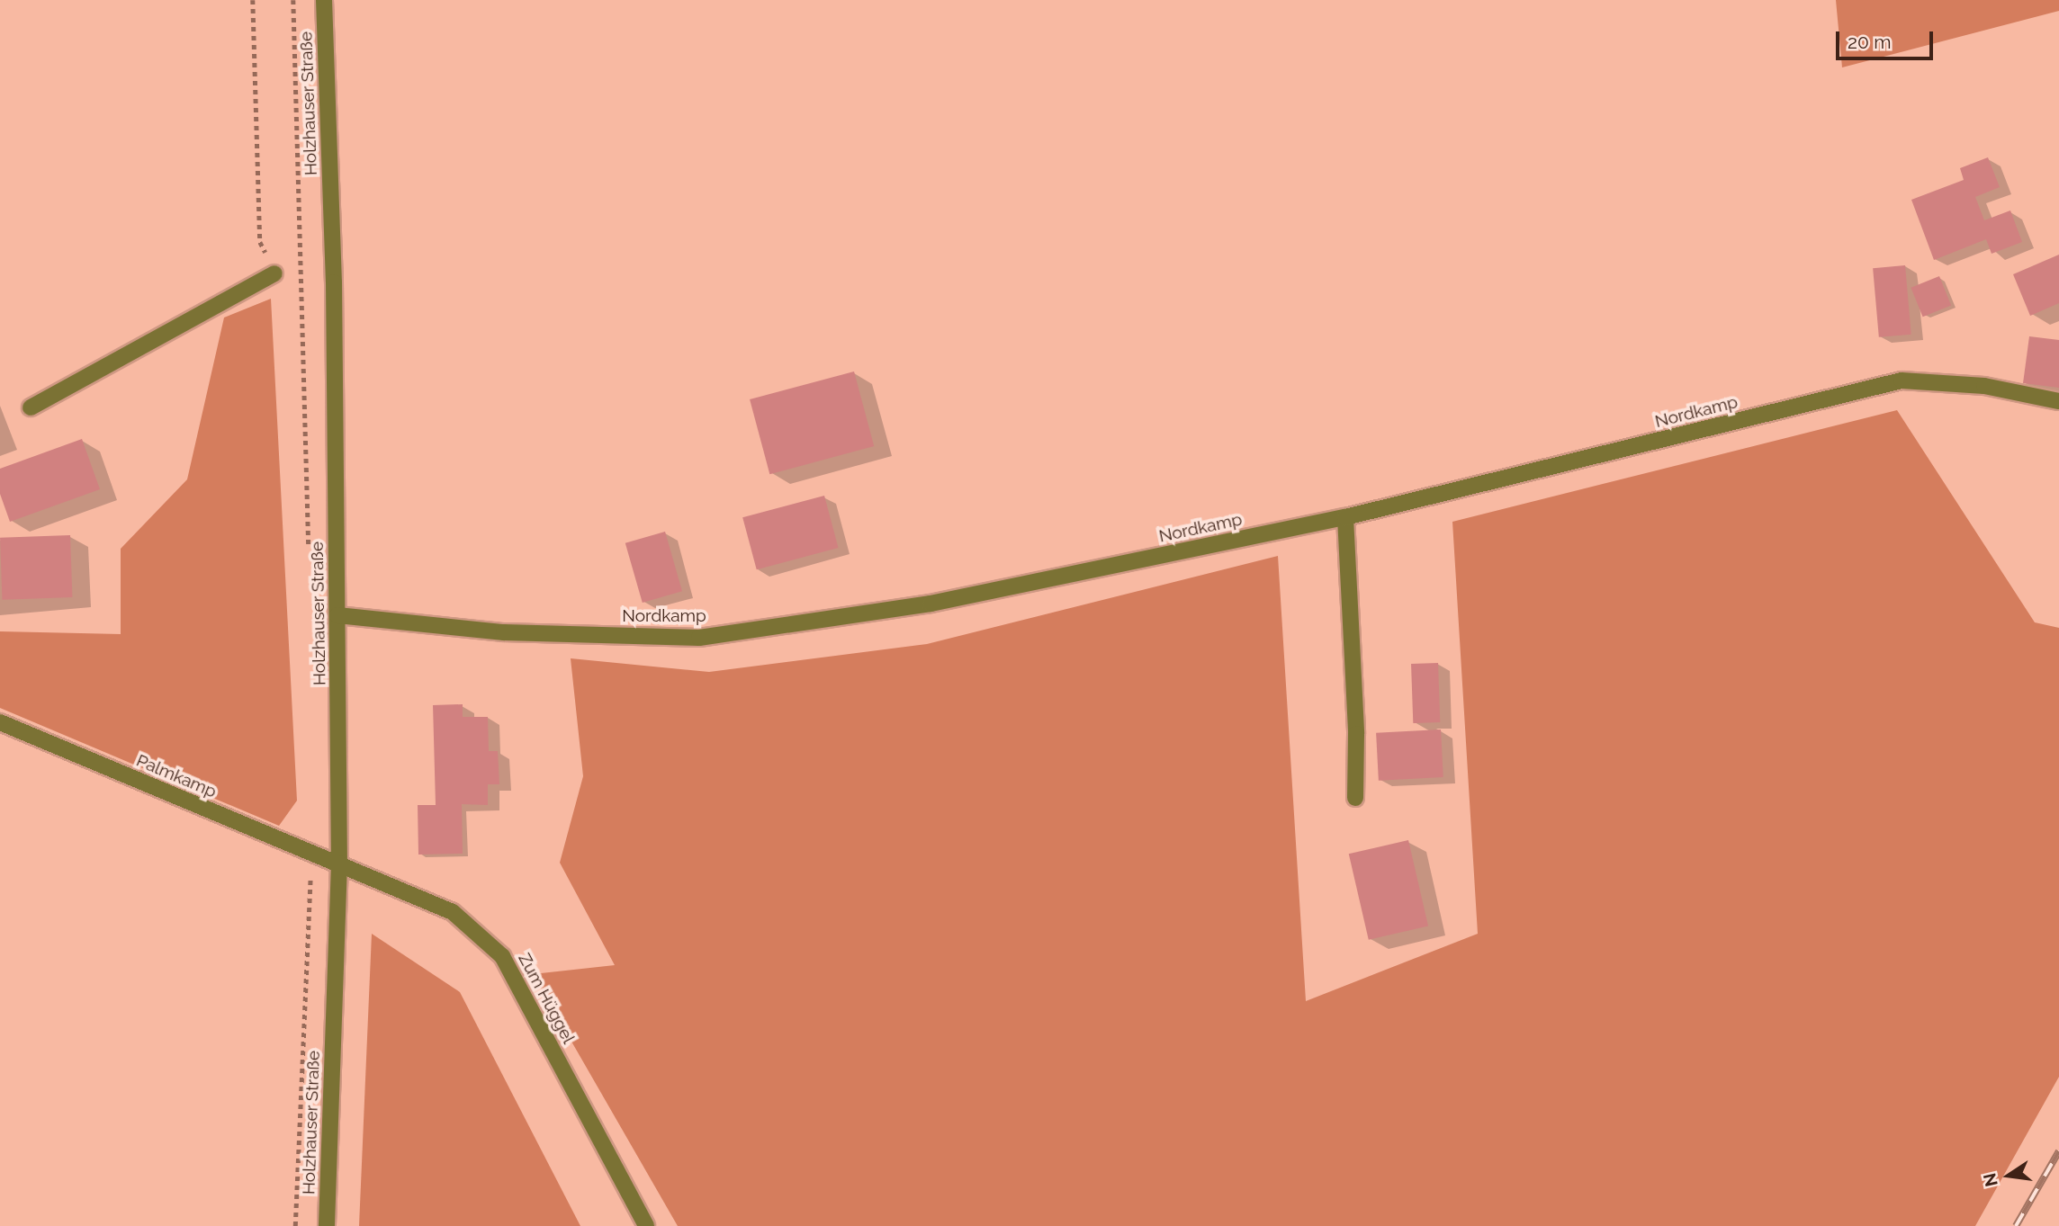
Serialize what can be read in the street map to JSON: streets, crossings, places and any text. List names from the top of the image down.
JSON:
{
  "streets": {
    "street": [
      "Holzhauser Straße",
      "Nordkamp",
      "Palmkamp",
      "Zum Hüggel"
    ]
  },
  "crossings": [
    ["Holzhauser Straße", "Nordkamp"],
    ["Holzhauser Straße", "Palmkamp"],
    ["Holzhauser Straße", "Zum Hüggel"],
    ["Palmkamp", "Zum Hüggel"]
  ],
  "scale_bar": "20 m",
  "north": "left"
}
